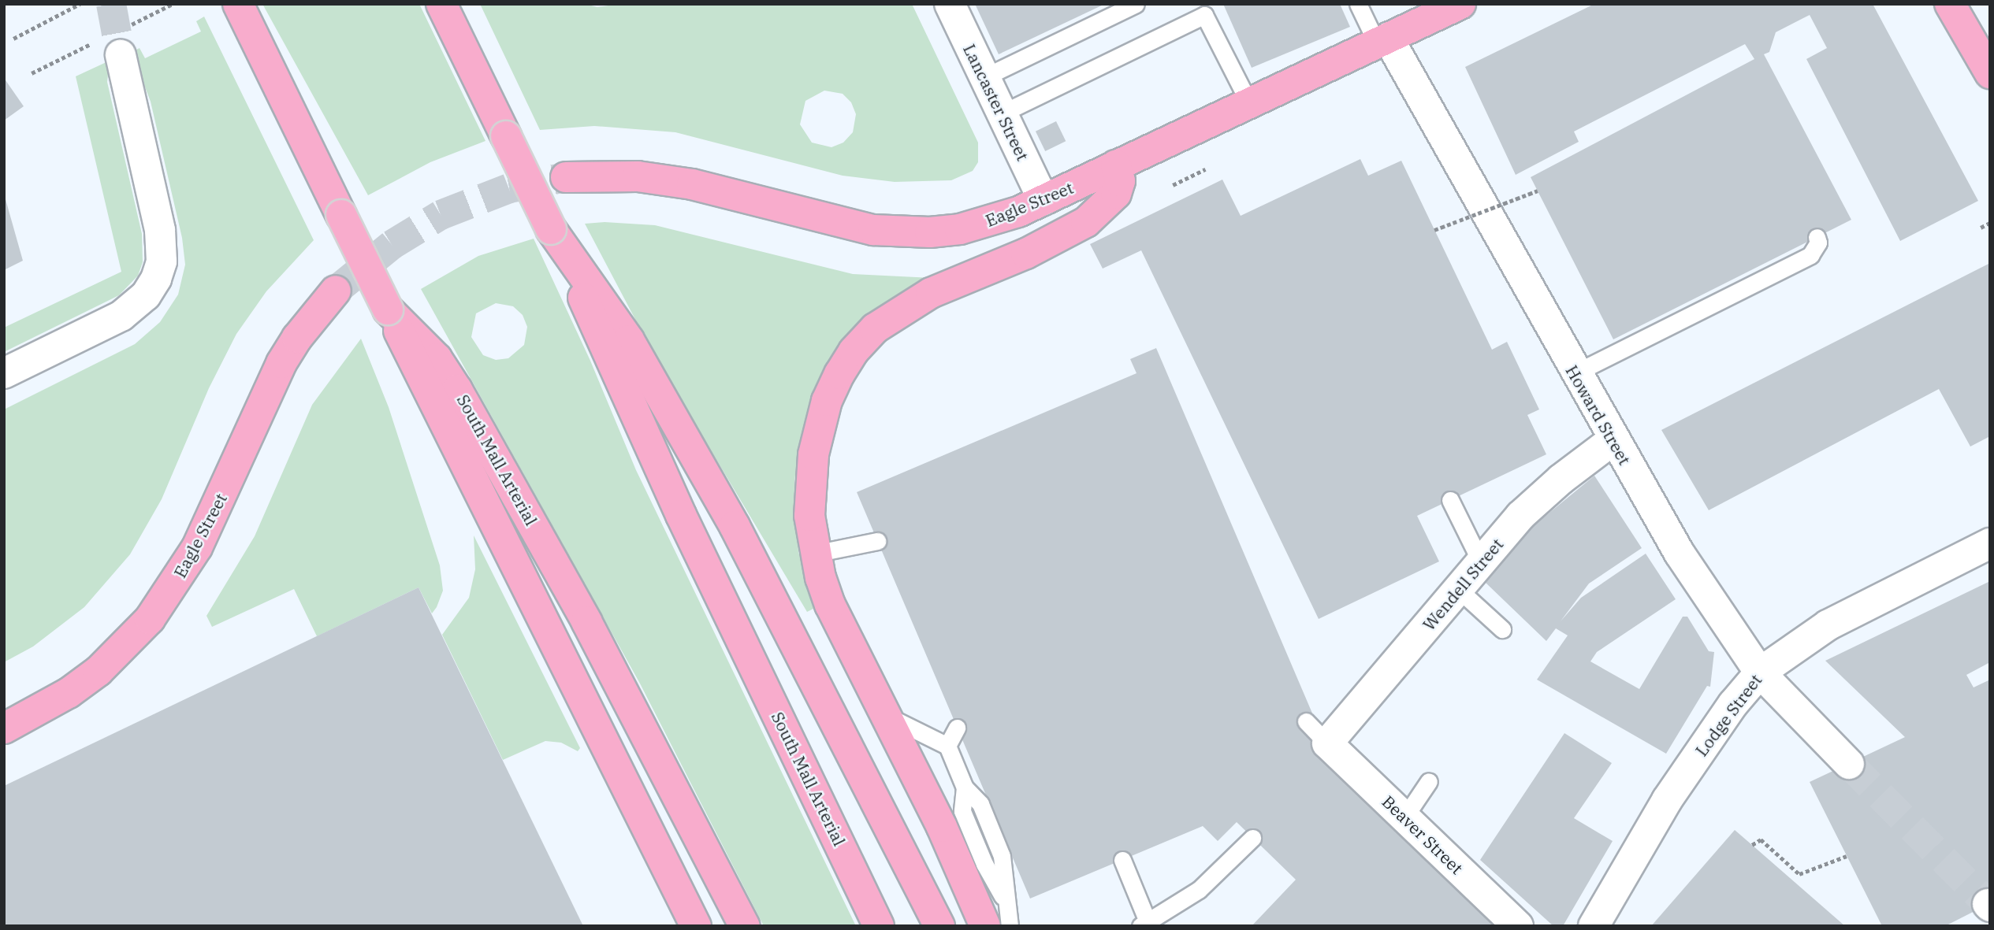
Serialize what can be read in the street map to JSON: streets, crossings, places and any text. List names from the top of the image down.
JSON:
{
  "streets": {
    "main road": ["Eagle Street", "South Mall Arterial"],
    "street": [
      "Lancaster Street",
      "Howard Street",
      "Wendell Street",
      "Lodge Street",
      "Beaver Street"
    ]
  },
  "crossings": [
    ["Lancaster Street", "Eagle Street"],
    ["Eagle Street", "Howard Street"],
    ["Howard Street", "Wendell Street"],
    ["Howard Street", "Lodge Street"],
    ["Wendell Street", "Beaver Street"]
  ]
}
